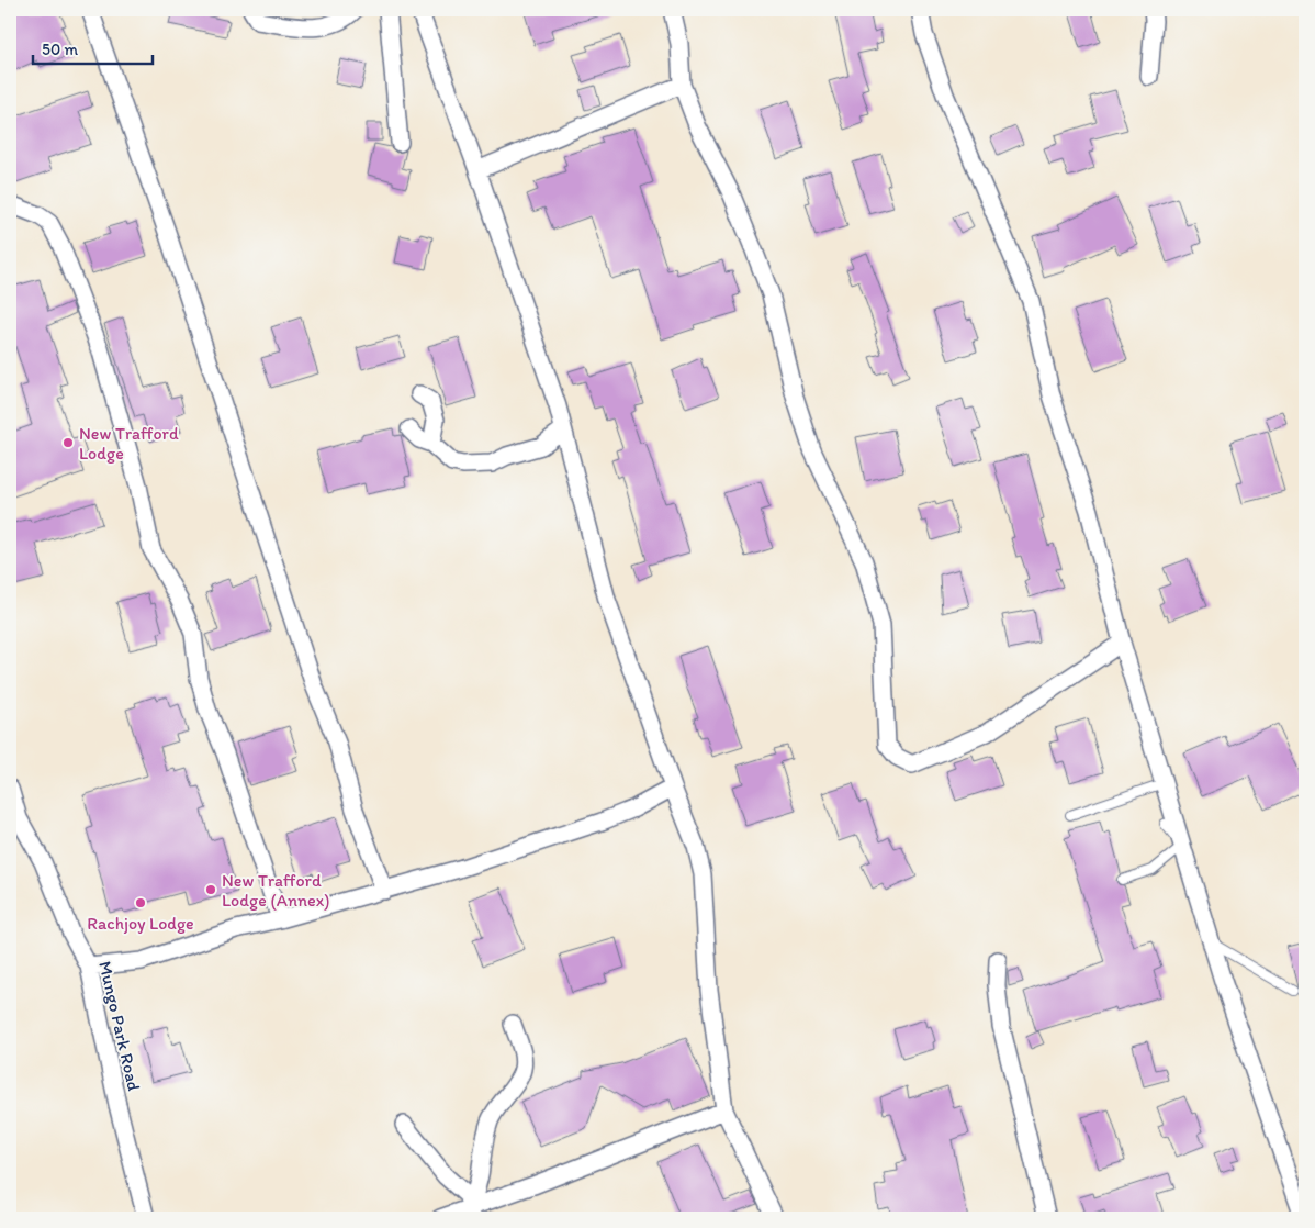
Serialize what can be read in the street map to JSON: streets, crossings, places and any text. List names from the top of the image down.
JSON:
{
  "streets": {
    "street": ["Mungo Park Road"]
  },
  "places": ["New Trafford Lodge", "New Trafford Lodge (Annex)", "Rachjoy Lodge"],
  "scale_bar": "50 m"
}
